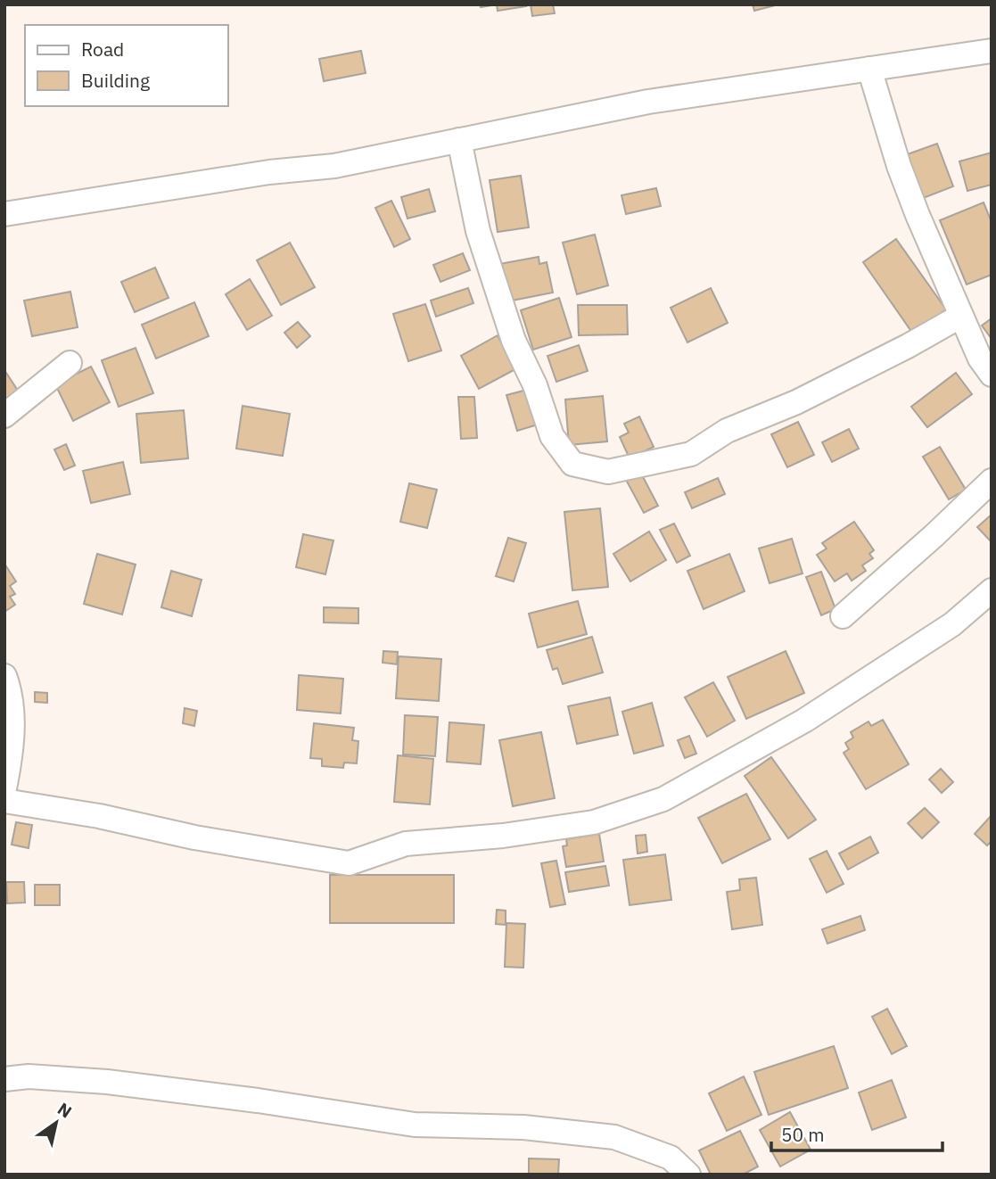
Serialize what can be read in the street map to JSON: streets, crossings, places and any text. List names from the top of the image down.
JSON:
{
  "legend": ["Road", "Building"],
  "scale_bar": "50 m",
  "north": "top right"
}
